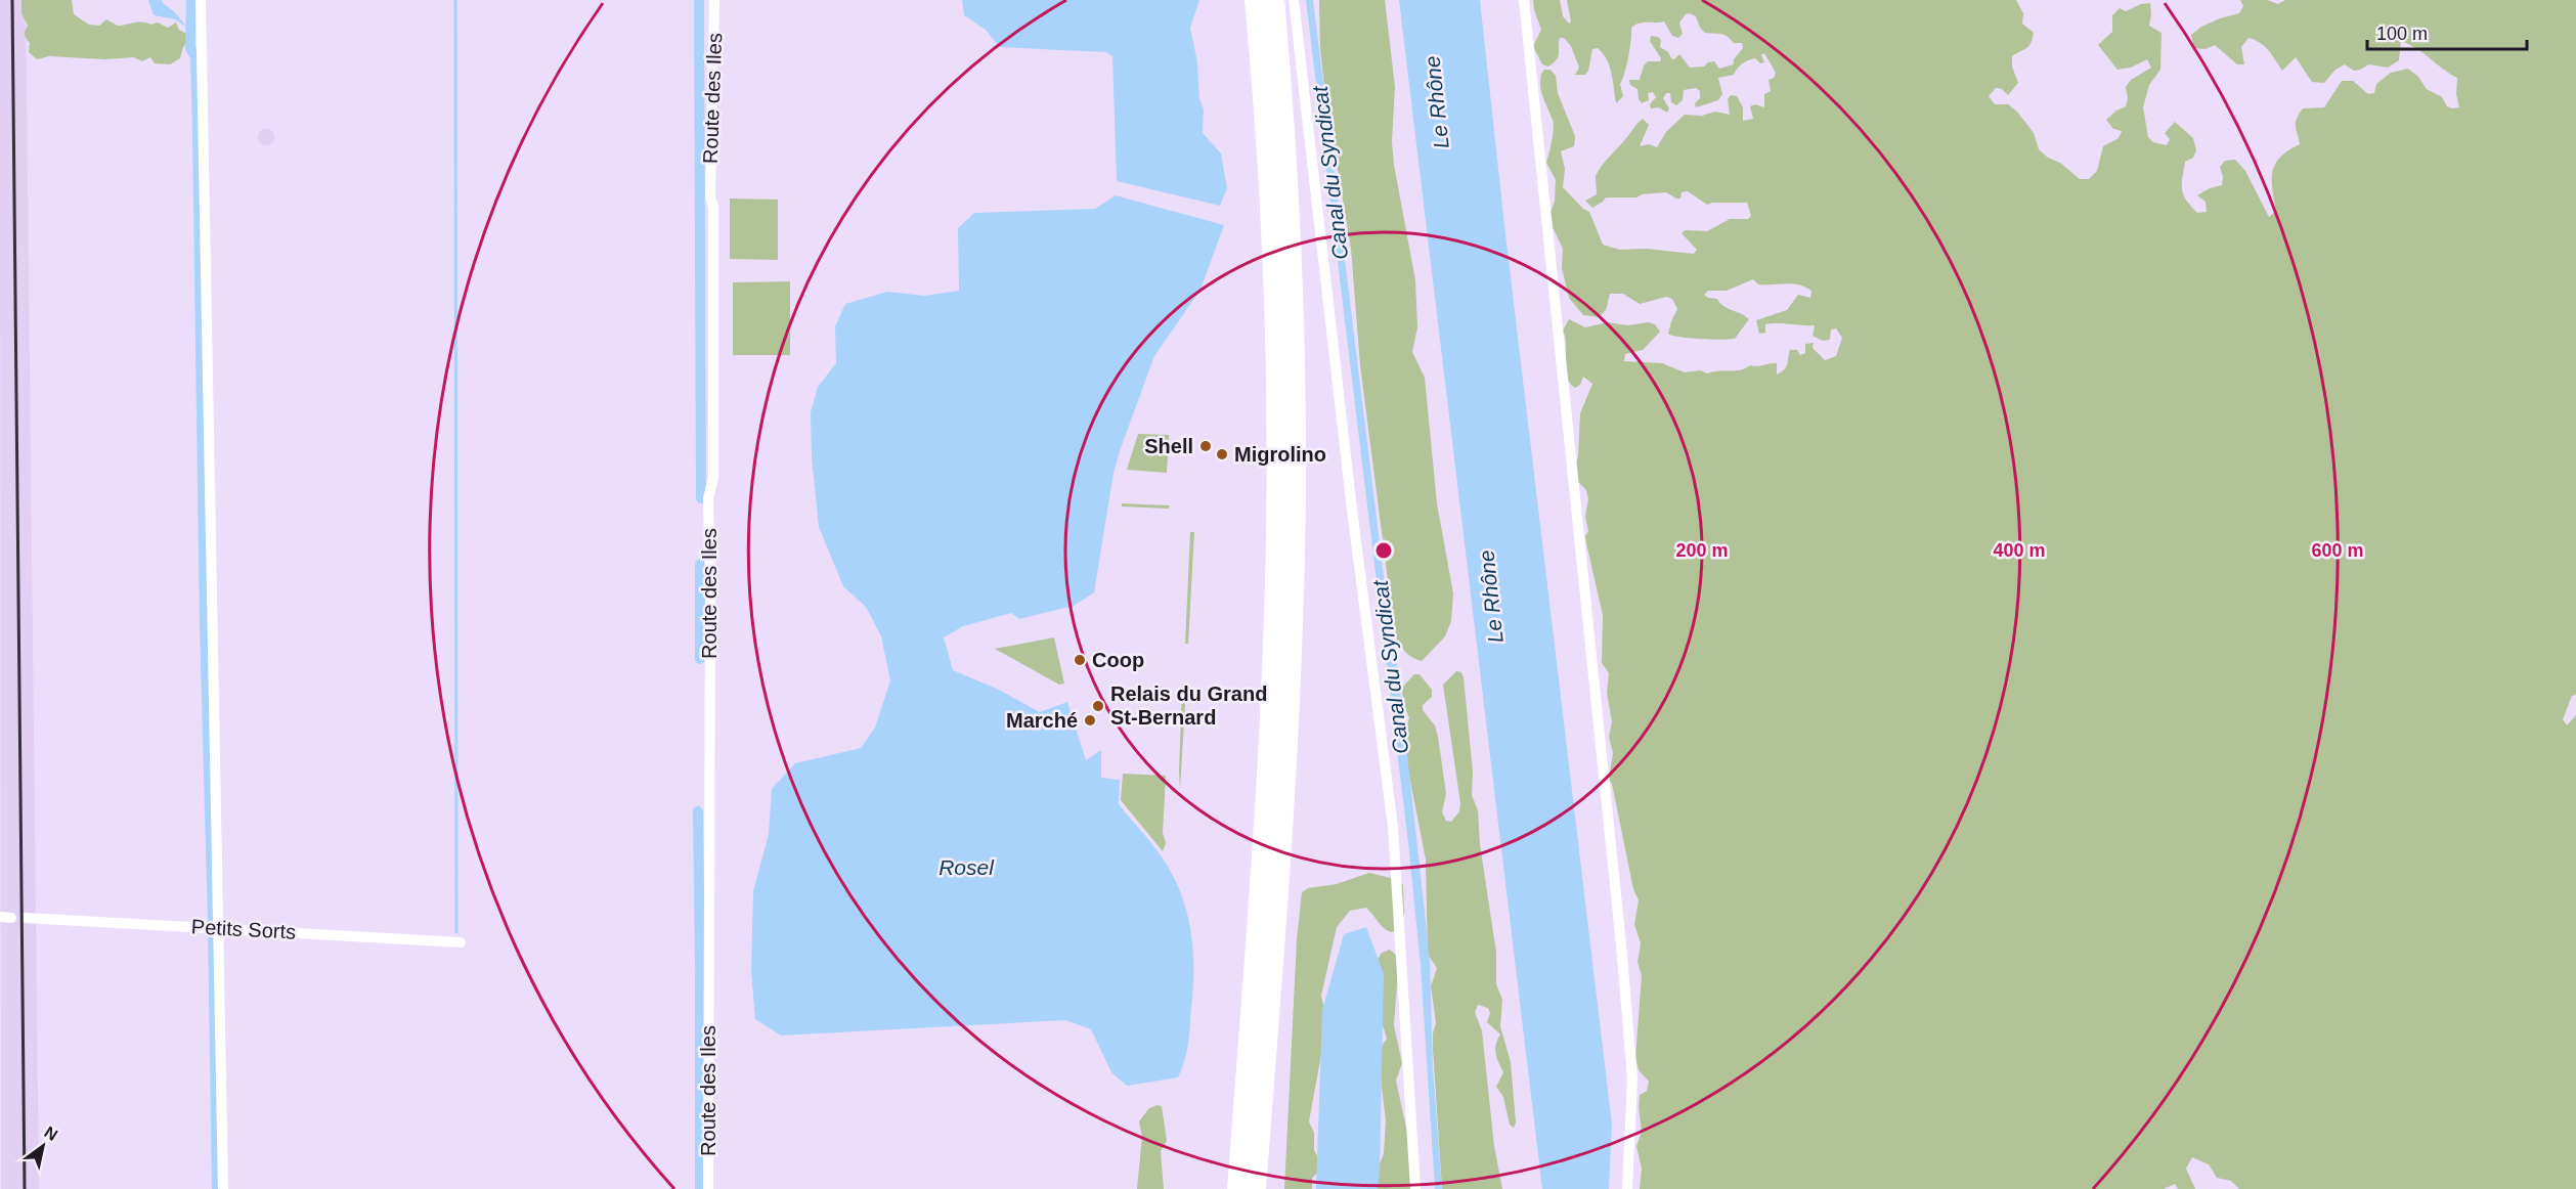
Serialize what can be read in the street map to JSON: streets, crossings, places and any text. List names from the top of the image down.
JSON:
{
  "streets": {
    "street": ["Route des Iles", "Petits Sorts"]
  },
  "water": ["Le Rhône", "Canal du Syndicat", "Rosel"],
  "places": [
    "Shell",
    "Migrolino",
    "Coop",
    "Relais du Grand St-Bernard",
    "Marché"
  ],
  "scale_bar": "100 m",
  "north": "top right",
  "rings": ["200 m", "400 m", "600 m"]
}
